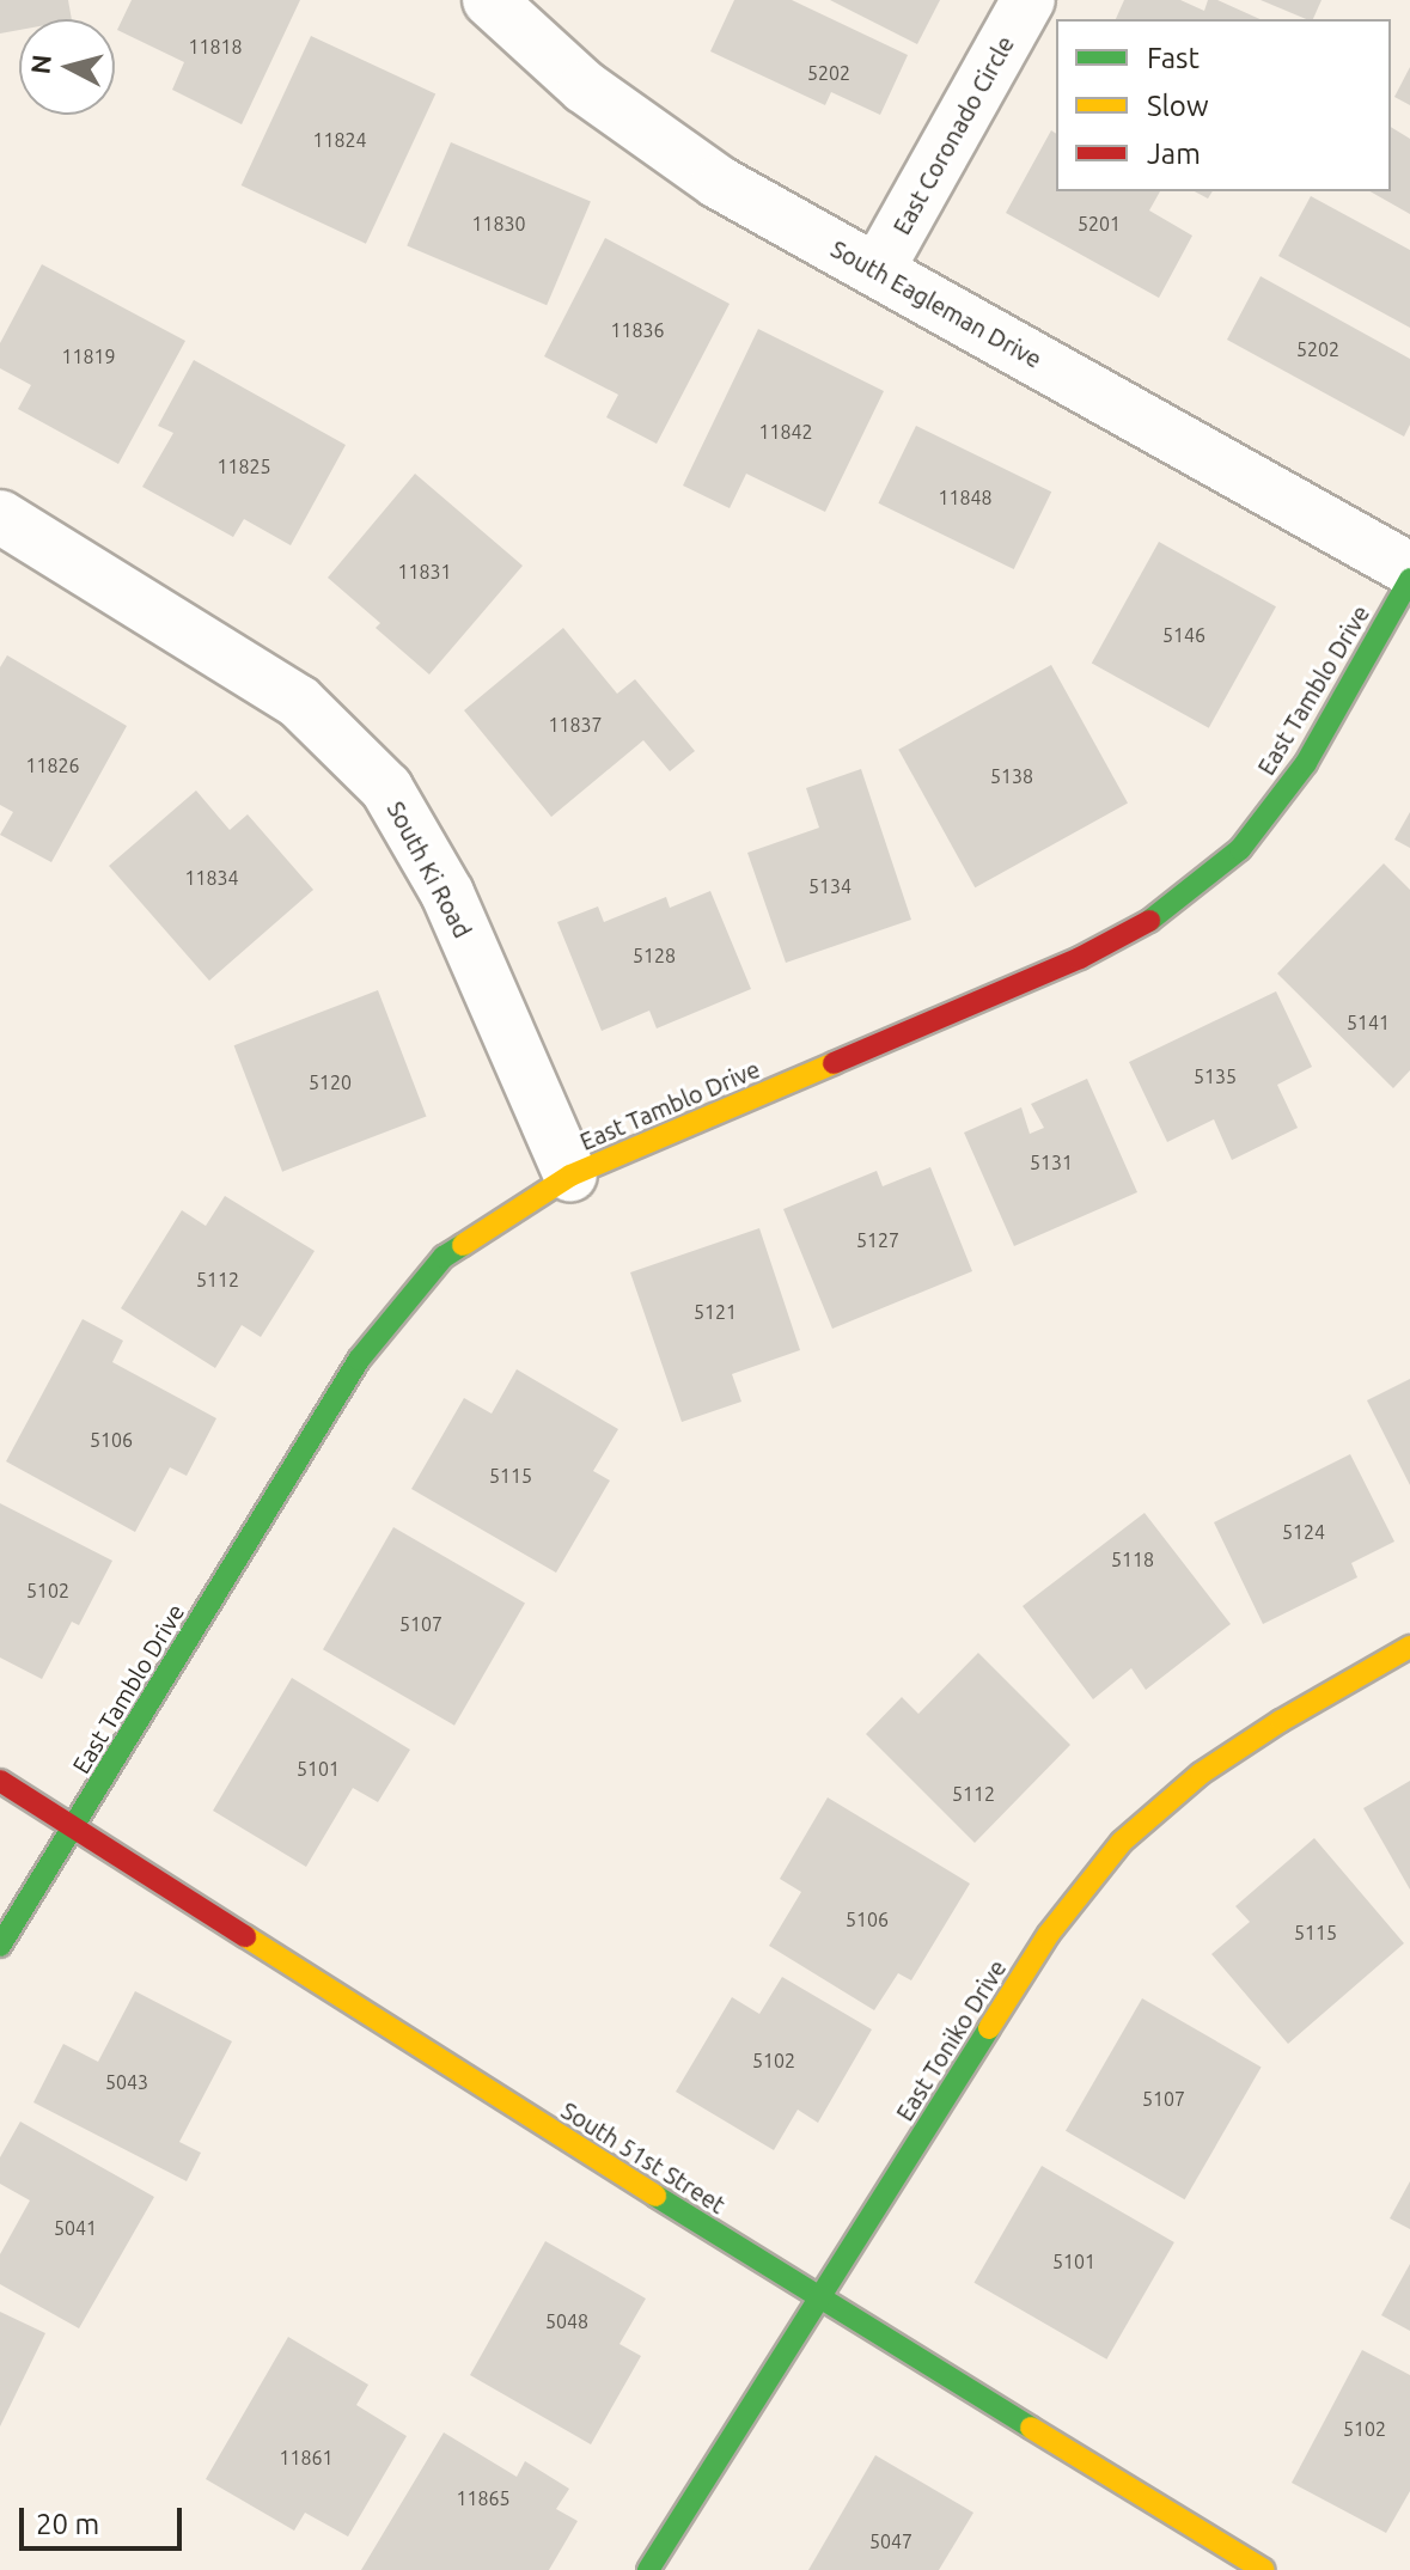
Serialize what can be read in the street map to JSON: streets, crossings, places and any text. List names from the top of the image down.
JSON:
{
  "streets": {
    "street": [
      "East Coronado Circle",
      "South Eagleman Drive",
      "East Tamblo Drive",
      "South Ki Road",
      "East Toniko Drive",
      "South 51st Street"
    ]
  },
  "crossings": [
    ["East Coronado Circle", "South Eagleman Drive"],
    ["East Tamblo Drive", "South Ki Road"],
    ["East Tamblo Drive", "South 51st Street"],
    ["East Toniko Drive", "South 51st Street"]
  ],
  "house_numbers": [
    "11818",
    "5202",
    "11824",
    "11830",
    "5201",
    "11836",
    "5202",
    "11819",
    "11842",
    "11825",
    "11848",
    "11831",
    "5146",
    "11837",
    "11826",
    "5138",
    "11834",
    "5134",
    "5128",
    "5141",
    "5135",
    "5120",
    "5131",
    "5127",
    "5112",
    "5121",
    "5106",
    "5115",
    "5124",
    "5118",
    "5102",
    "5107",
    "5101",
    "5112",
    "5106",
    "5115",
    "5102",
    "5043",
    "5107",
    "5041",
    "5101",
    "5048",
    "5102",
    "11861",
    "11865",
    "5047"
  ],
  "legend": ["Fast", "Slow", "Jam"],
  "scale_bar": "20 m",
  "north": "left"
}
